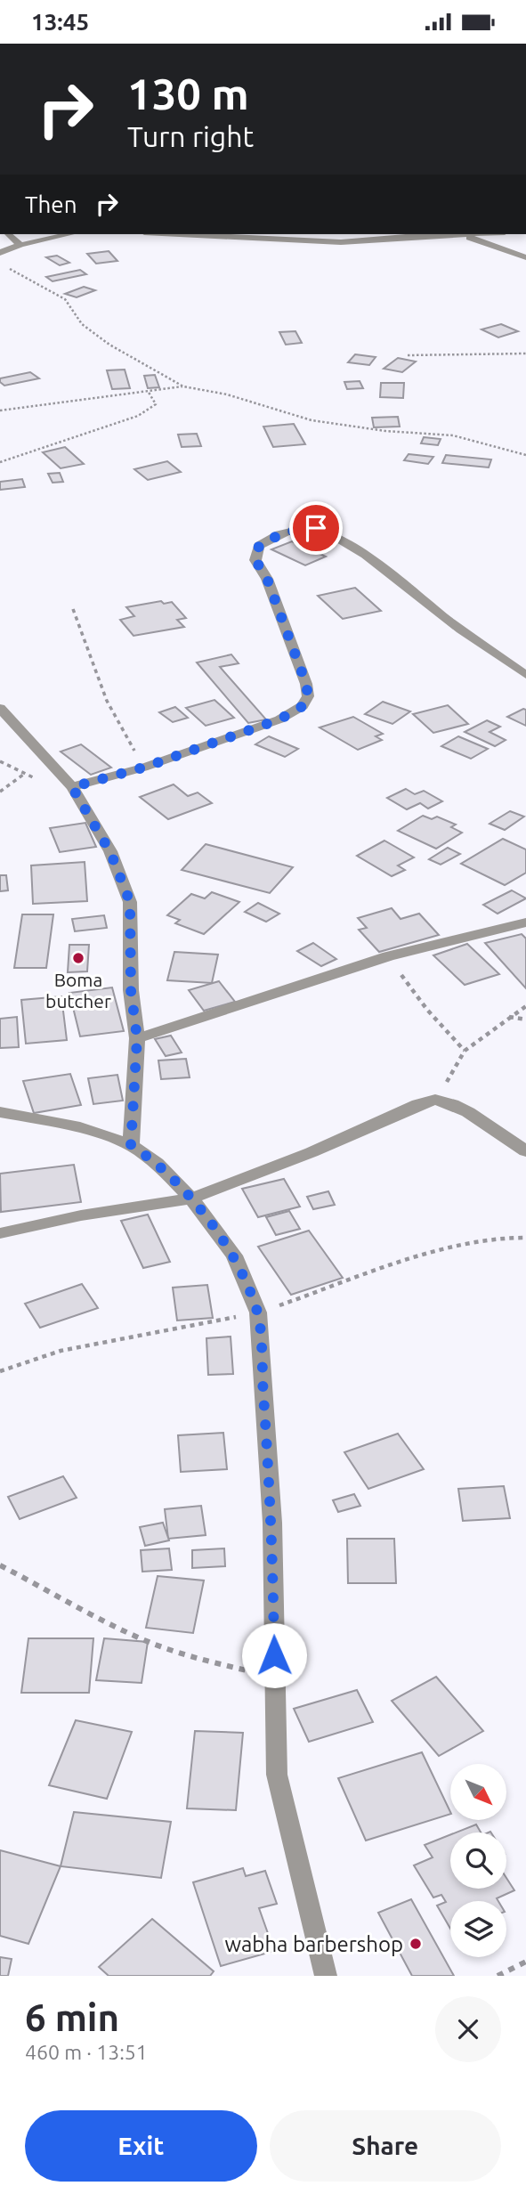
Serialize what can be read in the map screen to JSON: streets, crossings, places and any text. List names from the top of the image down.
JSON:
{
  "places": ["Boma butcher", "wabha barbershop"],
  "north": "bottom right",
  "page": {
    "status": "13:45",
    "turn": ["130 m", "Turn right"],
    "then": "Then",
    "heading": ["6 min", "460 m · 13:51"],
    "buttons": ["Exit", "Share"]
  }
}
